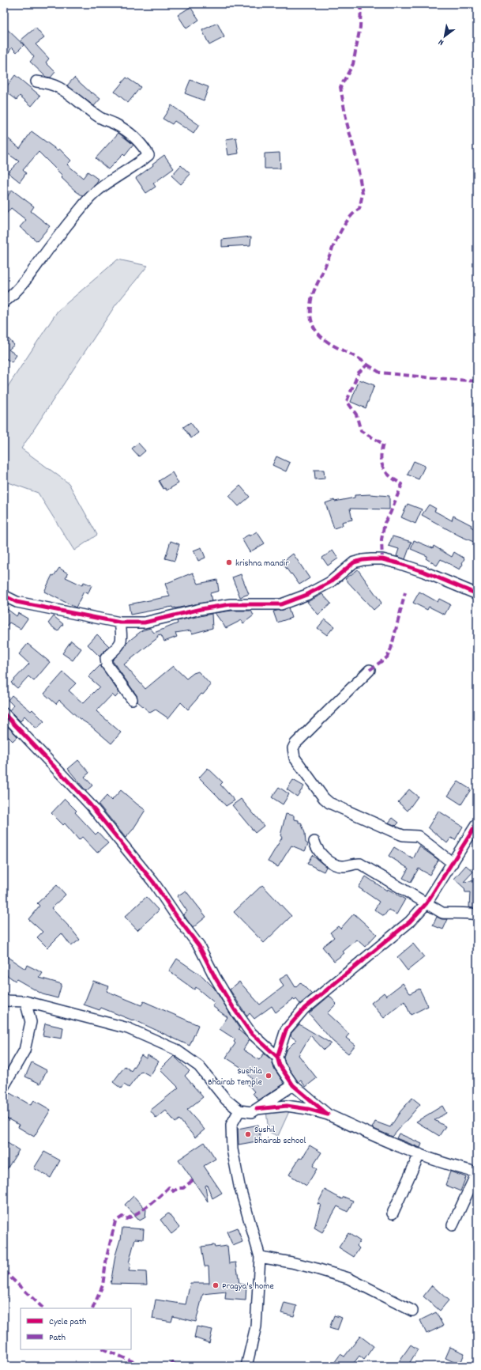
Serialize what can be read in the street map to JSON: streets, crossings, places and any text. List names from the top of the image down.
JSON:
{
  "places": [
    "krishna mandir",
    "Sushila Bhairab Temple",
    "Sushil bhairab school",
    "Pragya's home"
  ],
  "legend": ["Cycle path", "Path"],
  "north": "bottom left"
}
